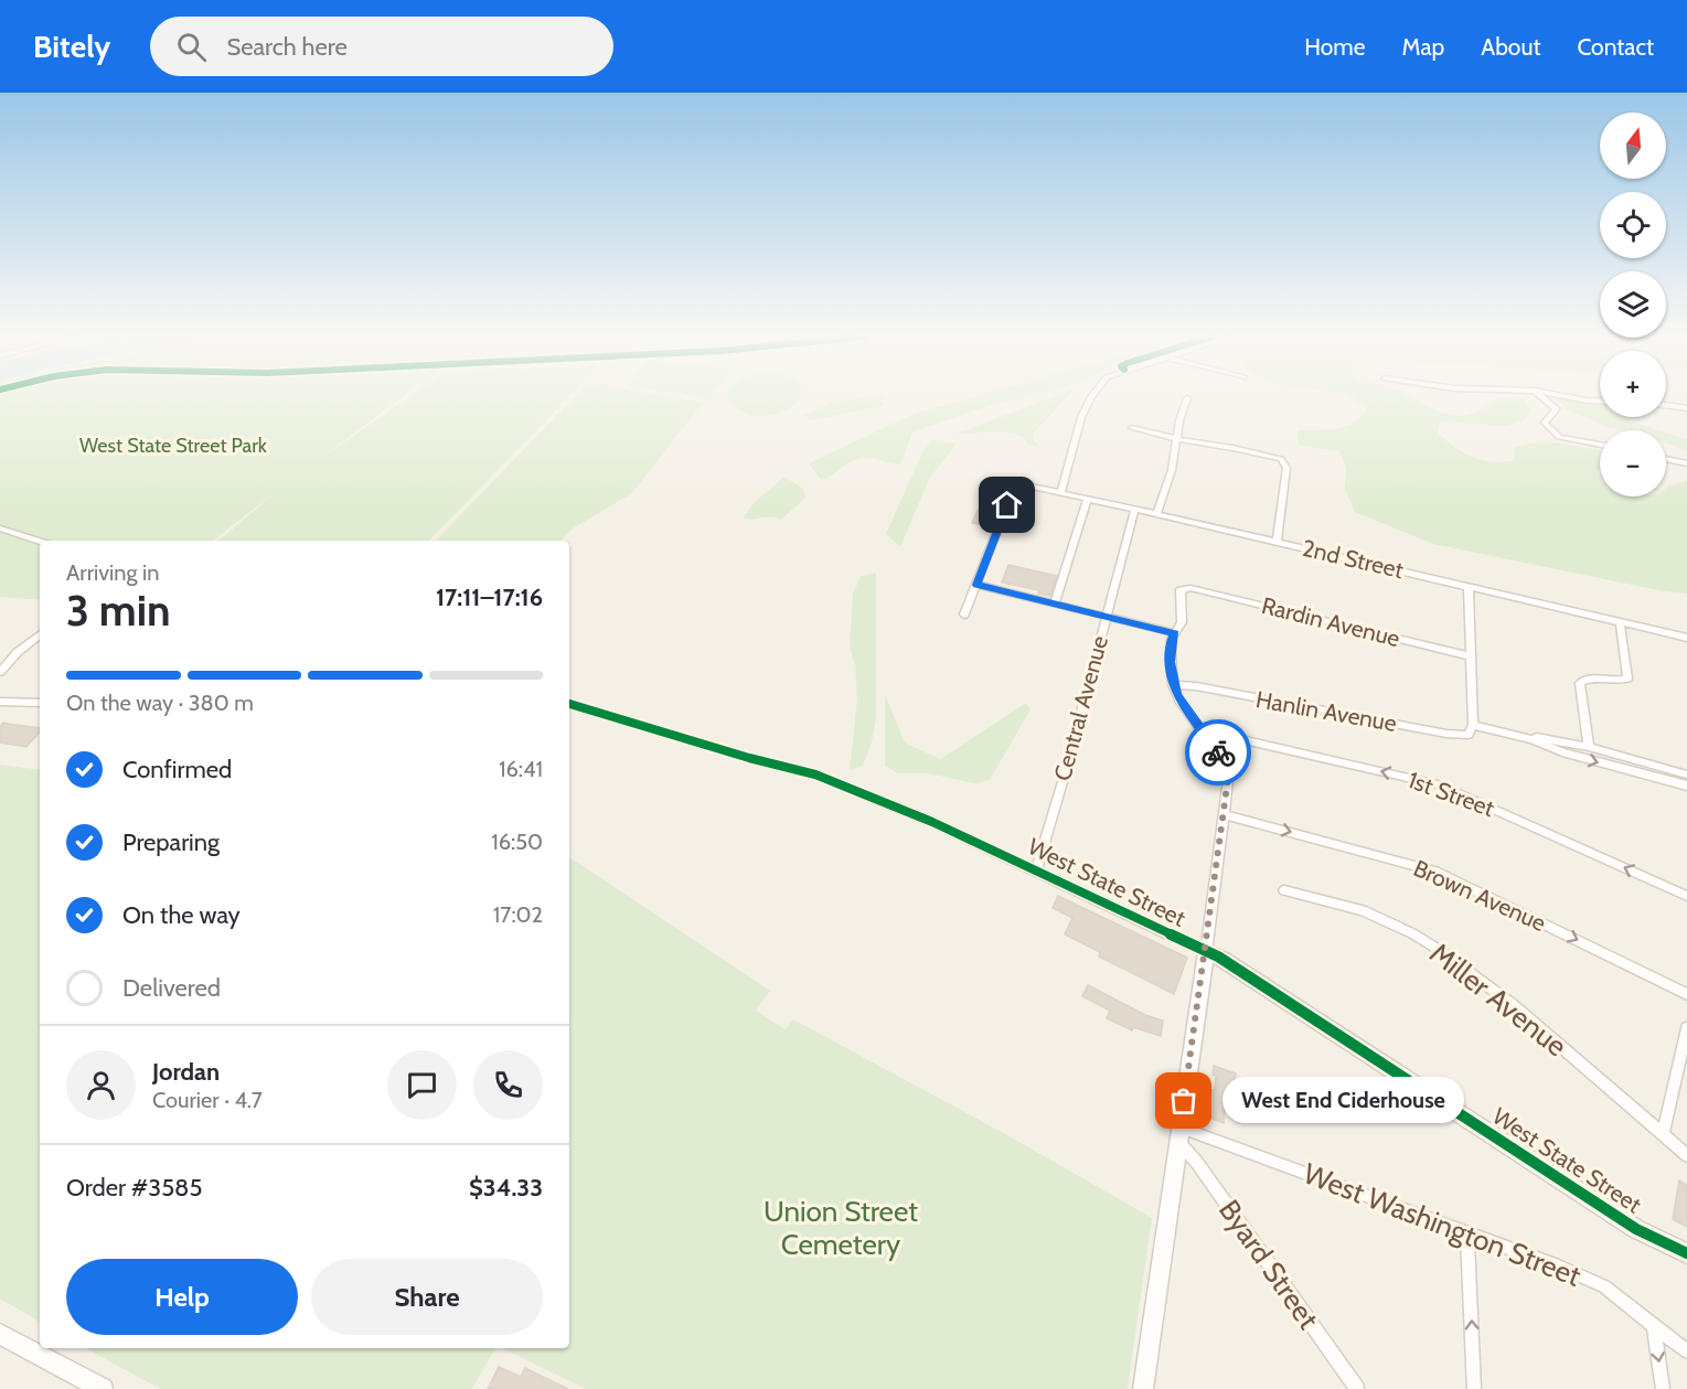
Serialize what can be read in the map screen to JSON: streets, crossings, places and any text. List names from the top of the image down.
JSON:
{
  "streets": {
    "street": [
      "2nd Street",
      "Rardin Avenue",
      "Central Avenue",
      "Hanlin Avenue",
      "1st Street",
      "West State Street",
      "Brown Avenue",
      "Miller Avenue",
      "West Washington Street",
      "Byard Street"
    ]
  },
  "crossings": [
    ["2nd Street", "Central Avenue"],
    ["Central Avenue", "West State Street"],
    ["West Washington Street", "Byard Street"]
  ],
  "one_way": ["1st Street", "Brown Avenue"],
  "parks": ["West State Street Park", "Union Street Cemetery"],
  "places": ["West End Ciderhouse"],
  "north": "top",
  "page": {
    "header": "Bitely",
    "search": "Search here",
    "nav": [
      "Home",
      "Map",
      "About",
      "Contact"
    ],
    "map_buttons": ["+", "−"],
    "heading": ["3 min", "Arriving in", "17:11–17:16"],
    "panel": [
      "Jordan",
      "Courier · 4.7",
      "Order #3585",
      "$34.33"
    ],
    "bar": "On the way · 380 m",
    "list": [
      ["Confirmed", "16:41"],
      ["Preparing", "16:50"],
      ["On the way", "17:02"],
      "Delivered"
    ],
    "bubble": "West End Ciderhouse",
    "buttons": ["Help", "Share"]
  }
}
